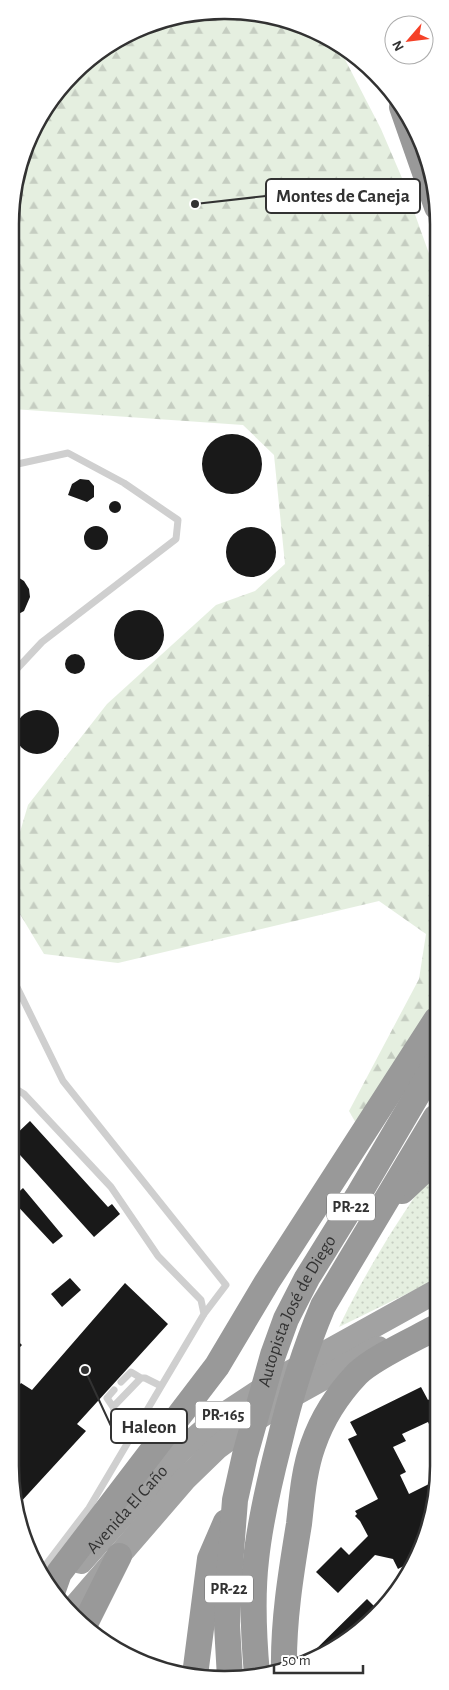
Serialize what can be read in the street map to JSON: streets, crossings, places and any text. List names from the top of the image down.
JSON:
{
  "streets": {
    "highway": [
      "PR-22",
      "Autopista José de Diego",
      "PR-165",
      "Avenida El Caño"
    ]
  },
  "places": ["Montes de Caneja", "Haleon"],
  "scale_bar": "50 m",
  "north": "bottom left"
}
